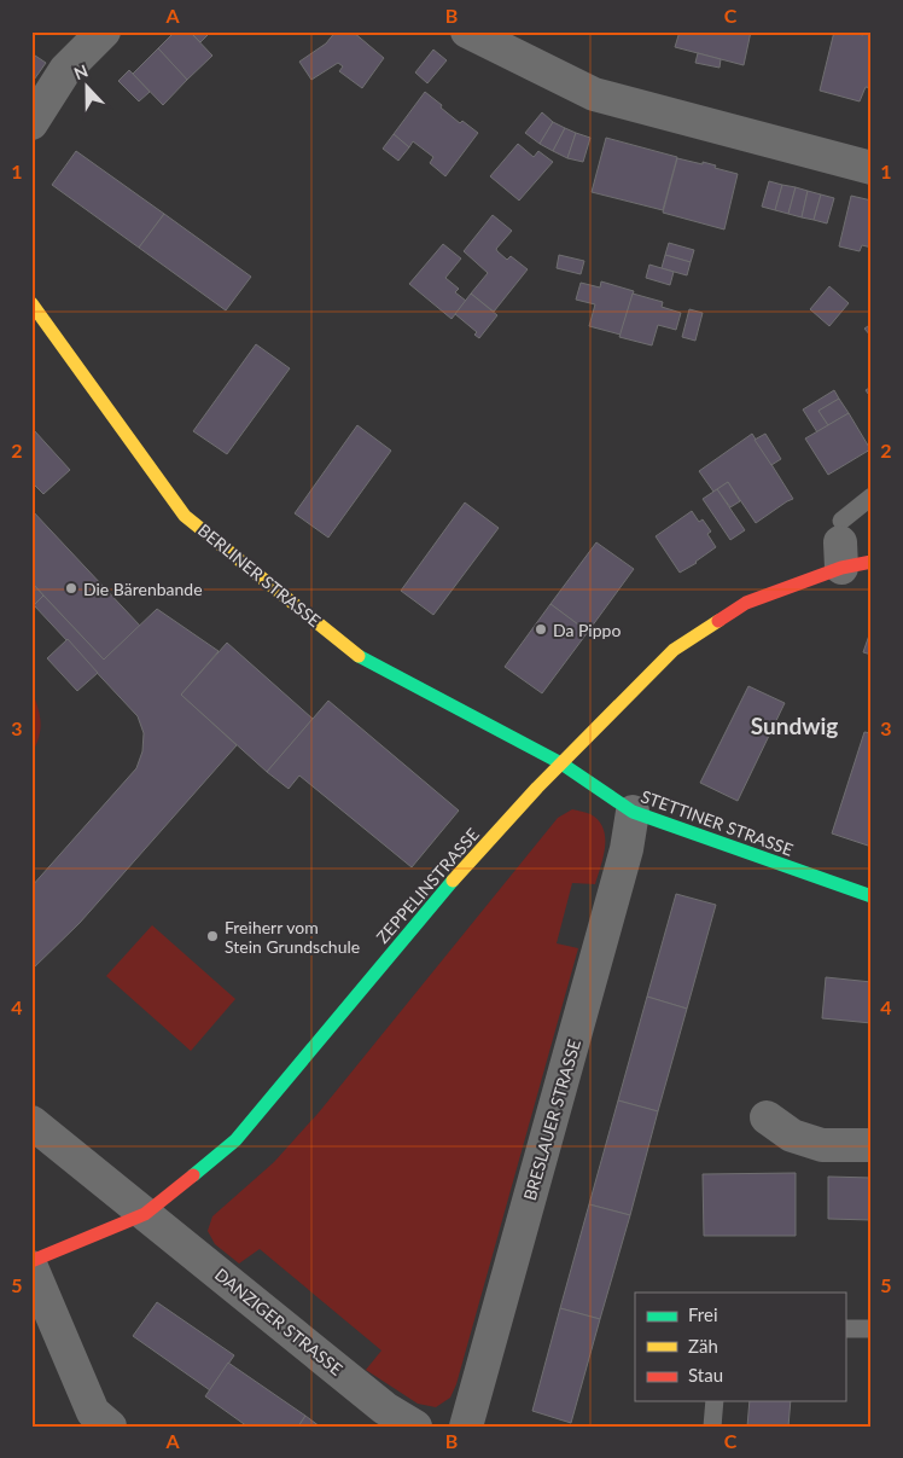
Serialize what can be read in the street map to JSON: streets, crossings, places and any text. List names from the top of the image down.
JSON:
{
  "streets": {
    "street": [
      "BERLINER STRASSE",
      "STETTINER STRASSE",
      "ZEPPELINSTRASSE",
      "BRESLAUER STRASSE",
      "DANZIGER STRASSE"
    ]
  },
  "crossings": [
    ["BERLINER STRASSE", "STETTINER STRASSE"],
    ["BERLINER STRASSE", "ZEPPELINSTRASSE"],
    ["STETTINER STRASSE", "ZEPPELINSTRASSE"],
    ["STETTINER STRASSE", "BRESLAUER STRASSE"],
    ["ZEPPELINSTRASSE", "DANZIGER STRASSE"]
  ],
  "districts": ["Sundwig"],
  "places": ["Die Bärenbande", "Da Pippo", "Freiherr vom Stein Grundschule"],
  "legend": ["Frei", "Zäh", "Stau"],
  "north": "top",
  "grid": {
    "columns": ["A", "B", "C"],
    "rows": [
      "1",
      "2",
      "3",
      "4",
      "5"
    ]
  }
}
